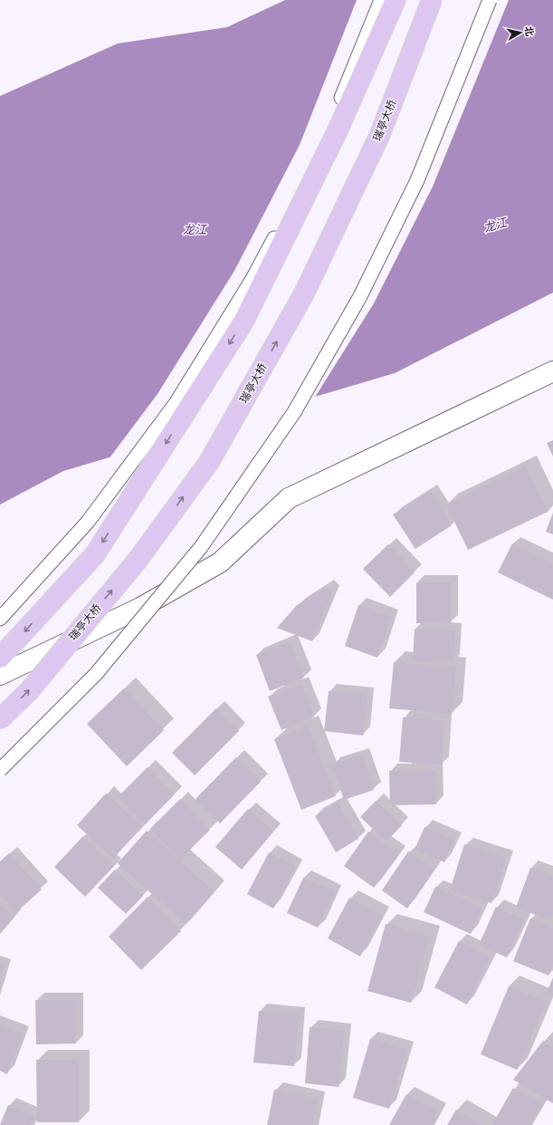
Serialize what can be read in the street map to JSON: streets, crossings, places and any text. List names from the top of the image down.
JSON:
{
  "streets": {
    "main road": ["瑞亭大桥"]
  },
  "water": ["龙江"],
  "north": "right"
}
